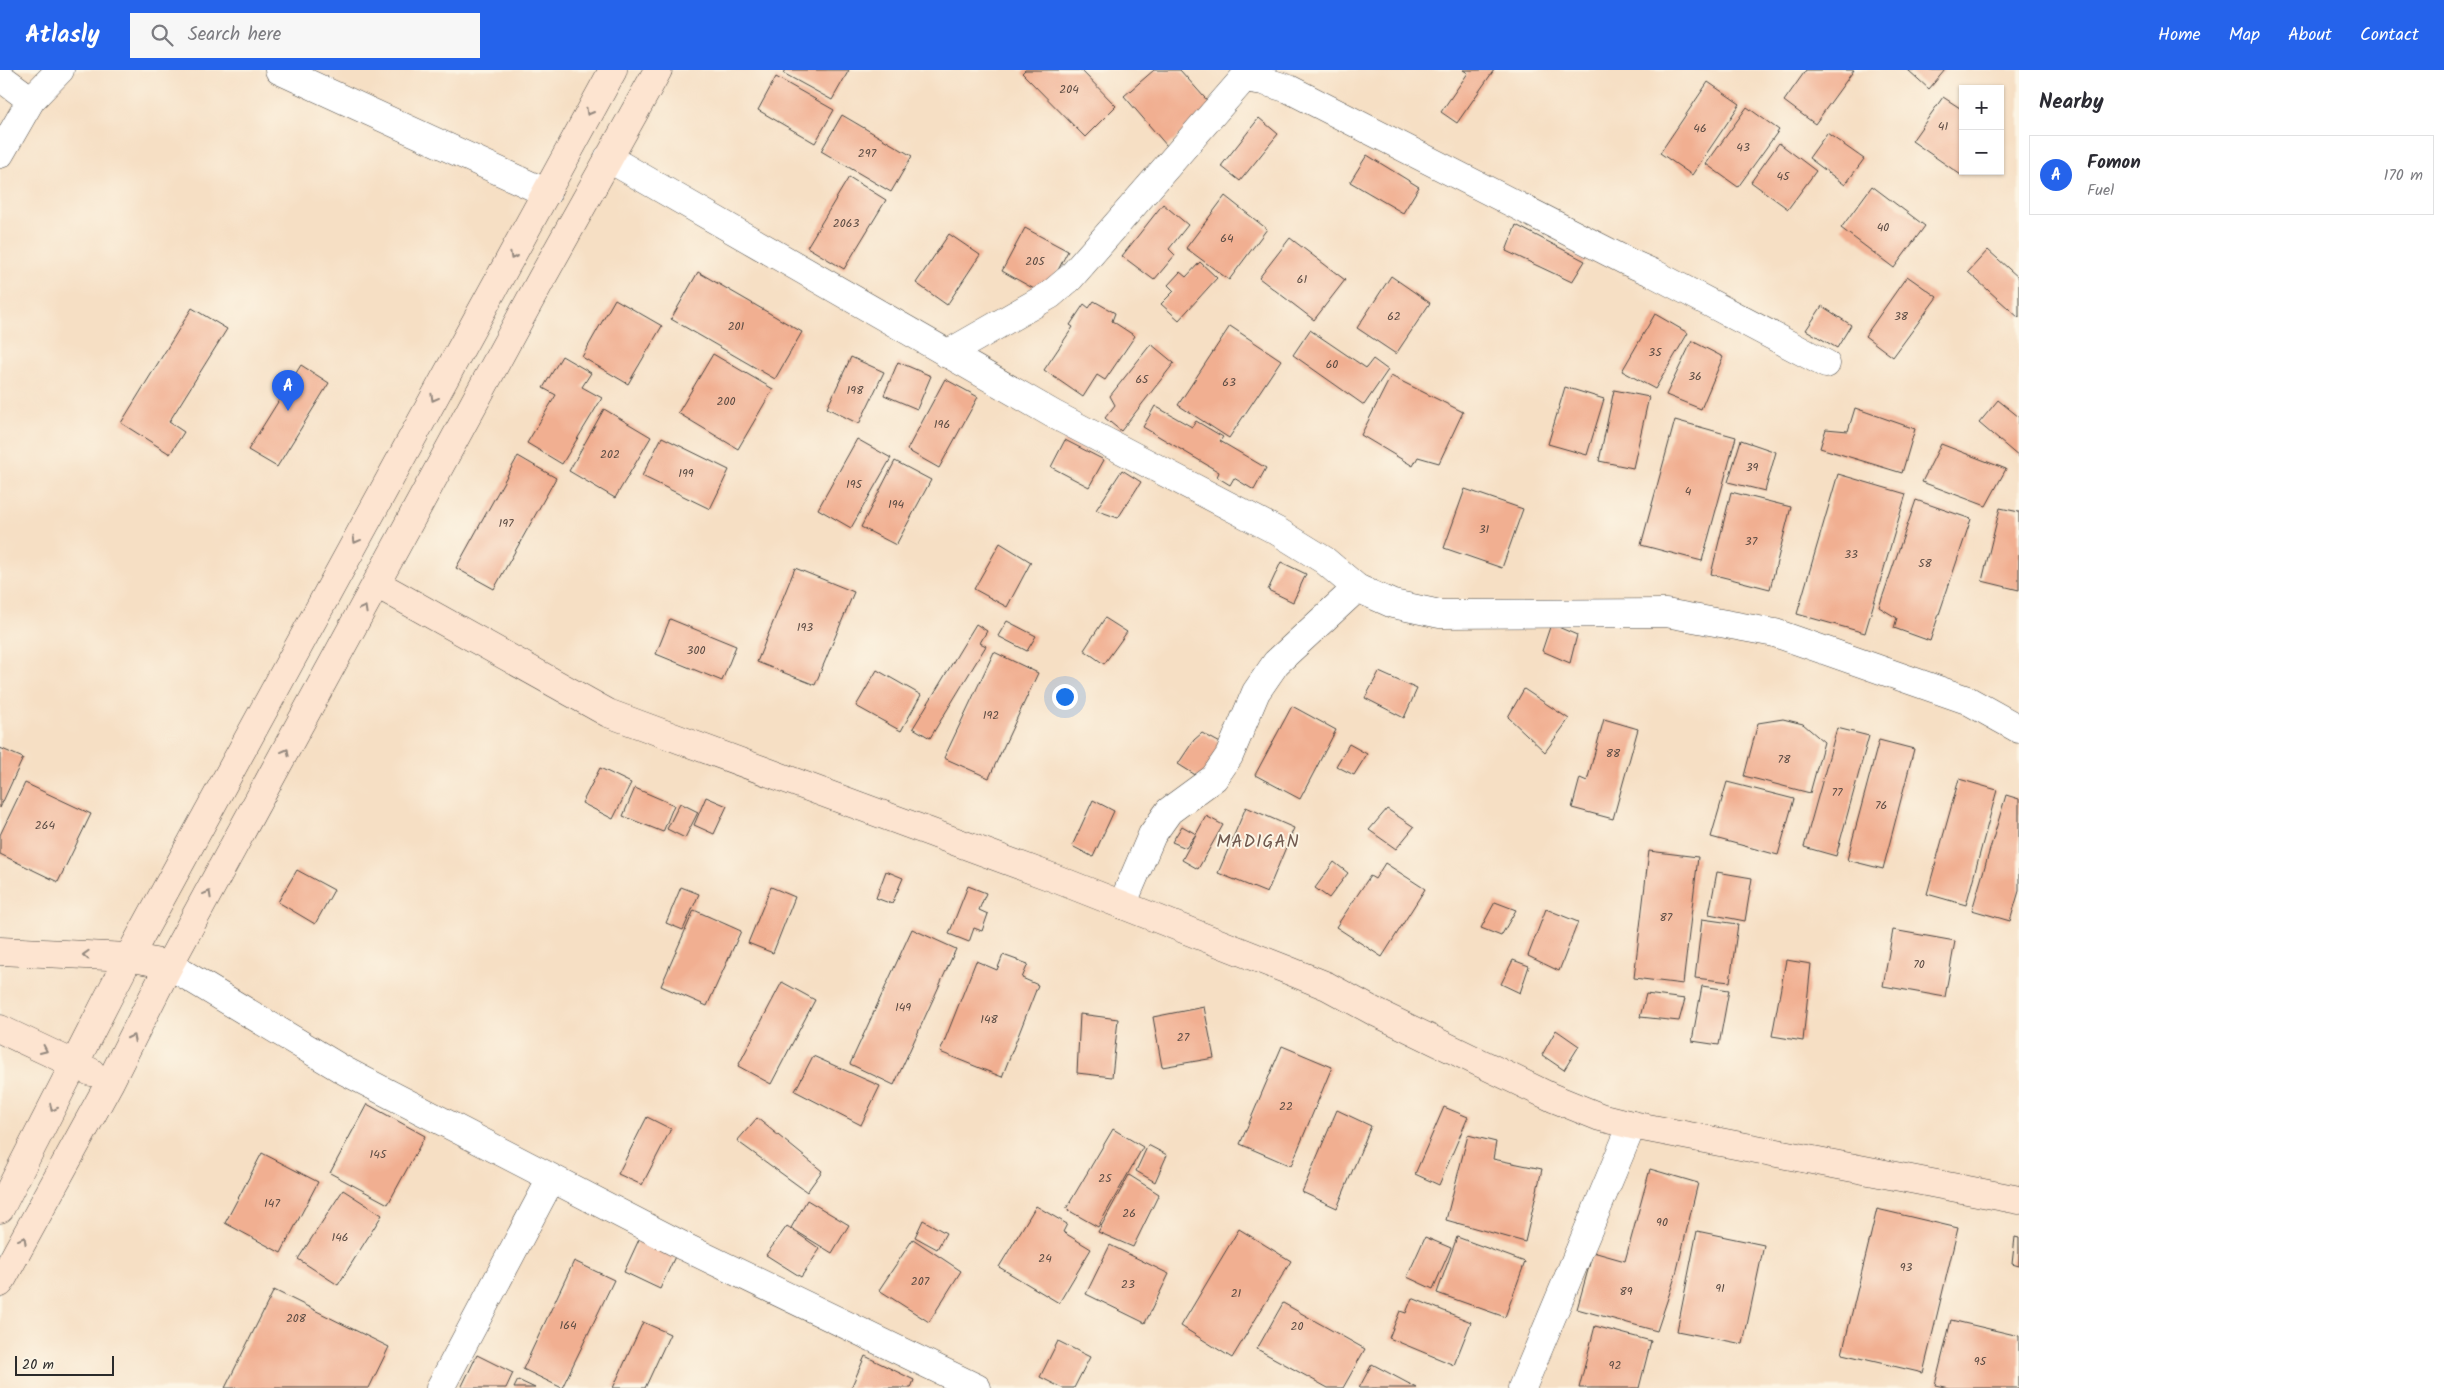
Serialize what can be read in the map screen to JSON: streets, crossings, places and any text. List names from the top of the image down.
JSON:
{
  "districts": ["MADIGAN"],
  "house_numbers": [
    "204",
    "41",
    "46",
    "43",
    "297",
    "45",
    "2063",
    "40",
    "64",
    "205",
    "61",
    "62",
    "38",
    "201",
    "35",
    "60",
    "36",
    "65",
    "63",
    "198",
    "200",
    "196",
    "202",
    "39",
    "199",
    "195",
    "4",
    "194",
    "197",
    "31",
    "37",
    "33",
    "58",
    "193",
    "300",
    "192",
    "88",
    "78",
    "77",
    "76",
    "264",
    "87",
    "70",
    "149",
    "148",
    "27",
    "22",
    "145",
    "25",
    "147",
    "26",
    "90",
    "146",
    "24",
    "93",
    "207",
    "23",
    "91",
    "89",
    "21",
    "208",
    "164",
    "20",
    "95",
    "92"
  ],
  "scale_bar": "20 m",
  "page": {
    "header": "Atlasly",
    "search": "Search here",
    "nav": [
      "Home",
      "Map",
      "About",
      "Contact"
    ],
    "heading": "Nearby",
    "map_buttons": ["+", "−"],
    "list": [
      {
        "mark": "A",
        "name": "Fomon",
        "note": "Fuel",
        "value": "170 m"
      }
    ],
    "pins": "A",
    "scale": "20 m"
  }
}
